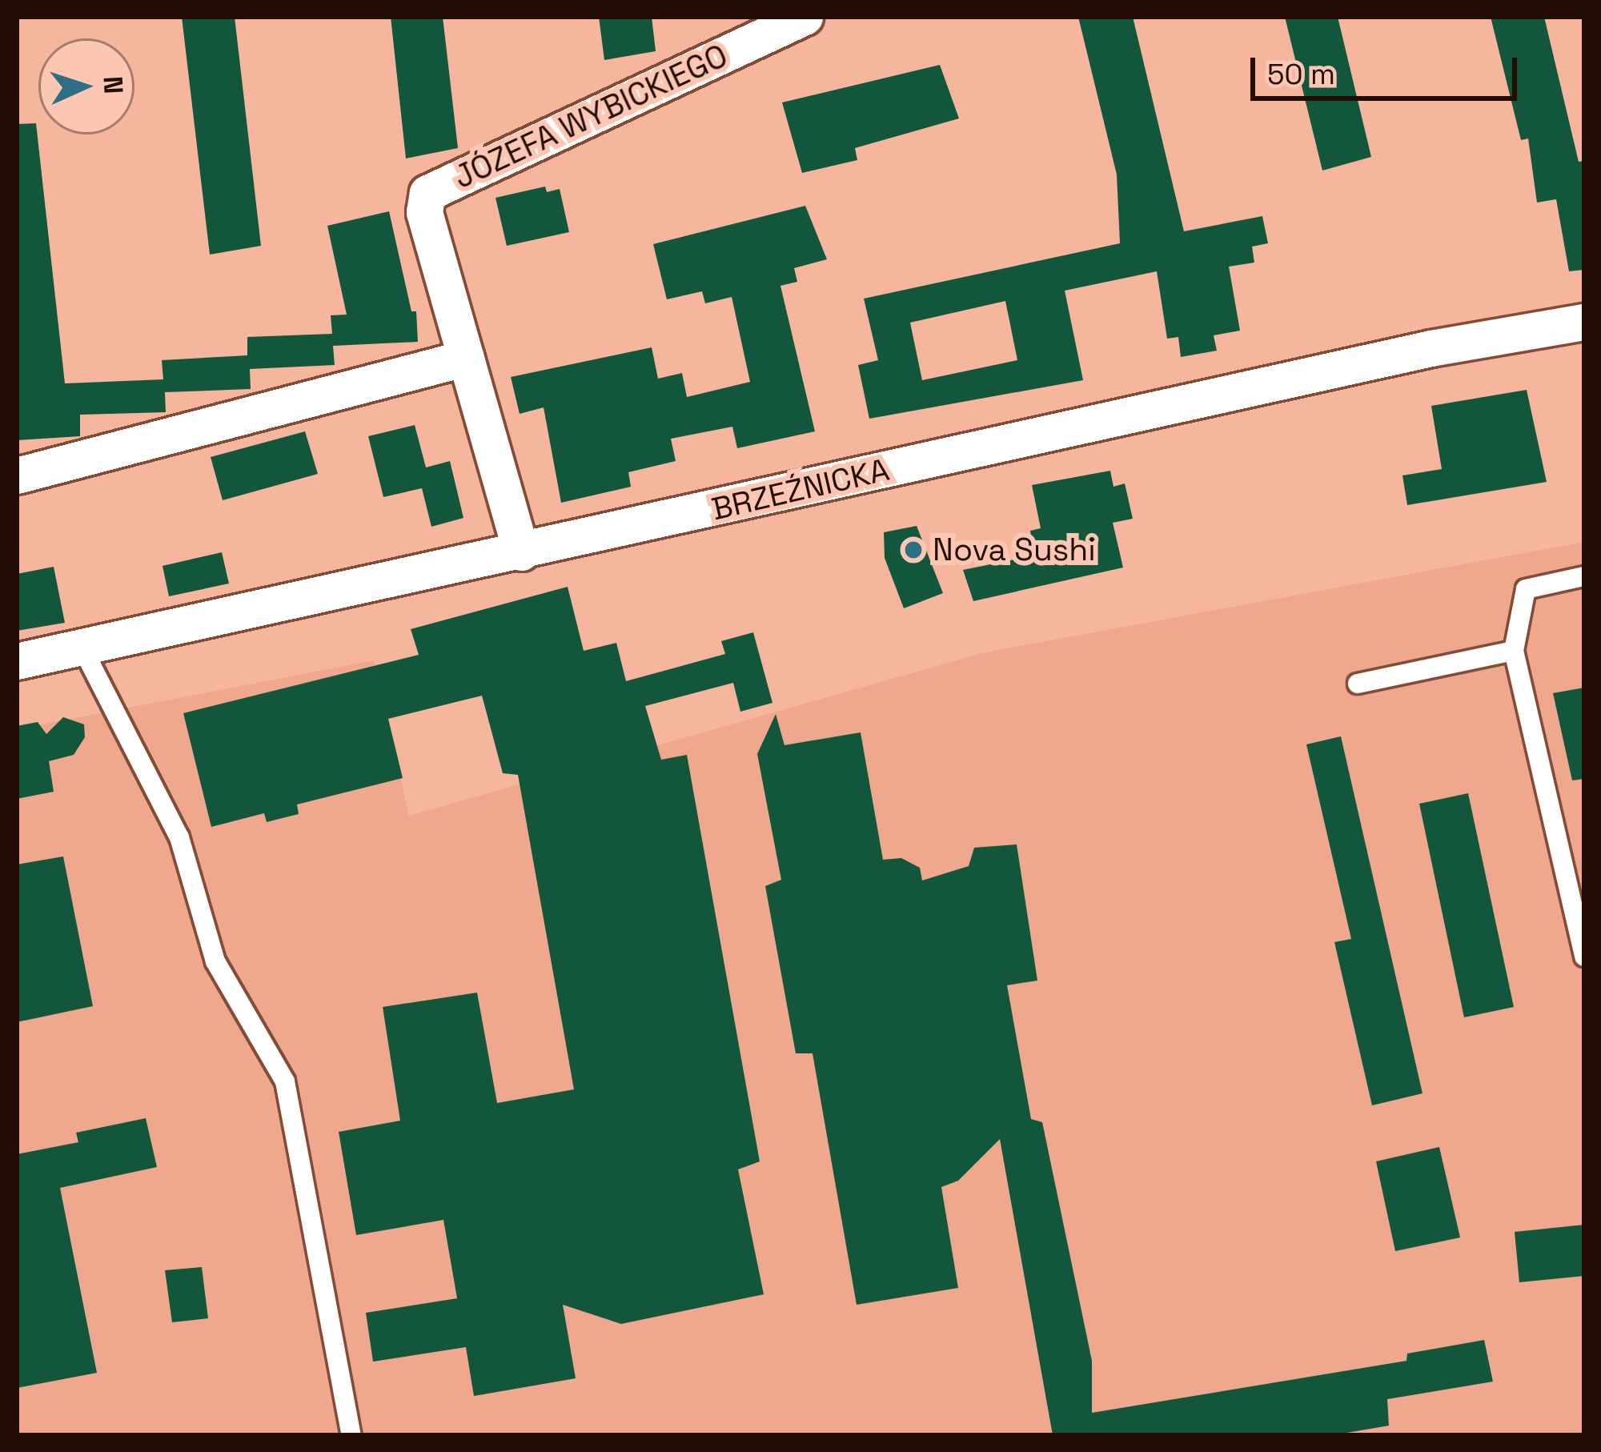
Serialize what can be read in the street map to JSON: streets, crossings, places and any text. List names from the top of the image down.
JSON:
{
  "streets": {
    "street": ["JÓZEFA WYBICKIEGO", "BRZEŹNICKA"]
  },
  "crossings": [
    ["JÓZEFA WYBICKIEGO", "BRZEŹNICKA"]
  ],
  "places": ["Nova Sushi"],
  "scale_bar": "50 m",
  "north": "right"
}
